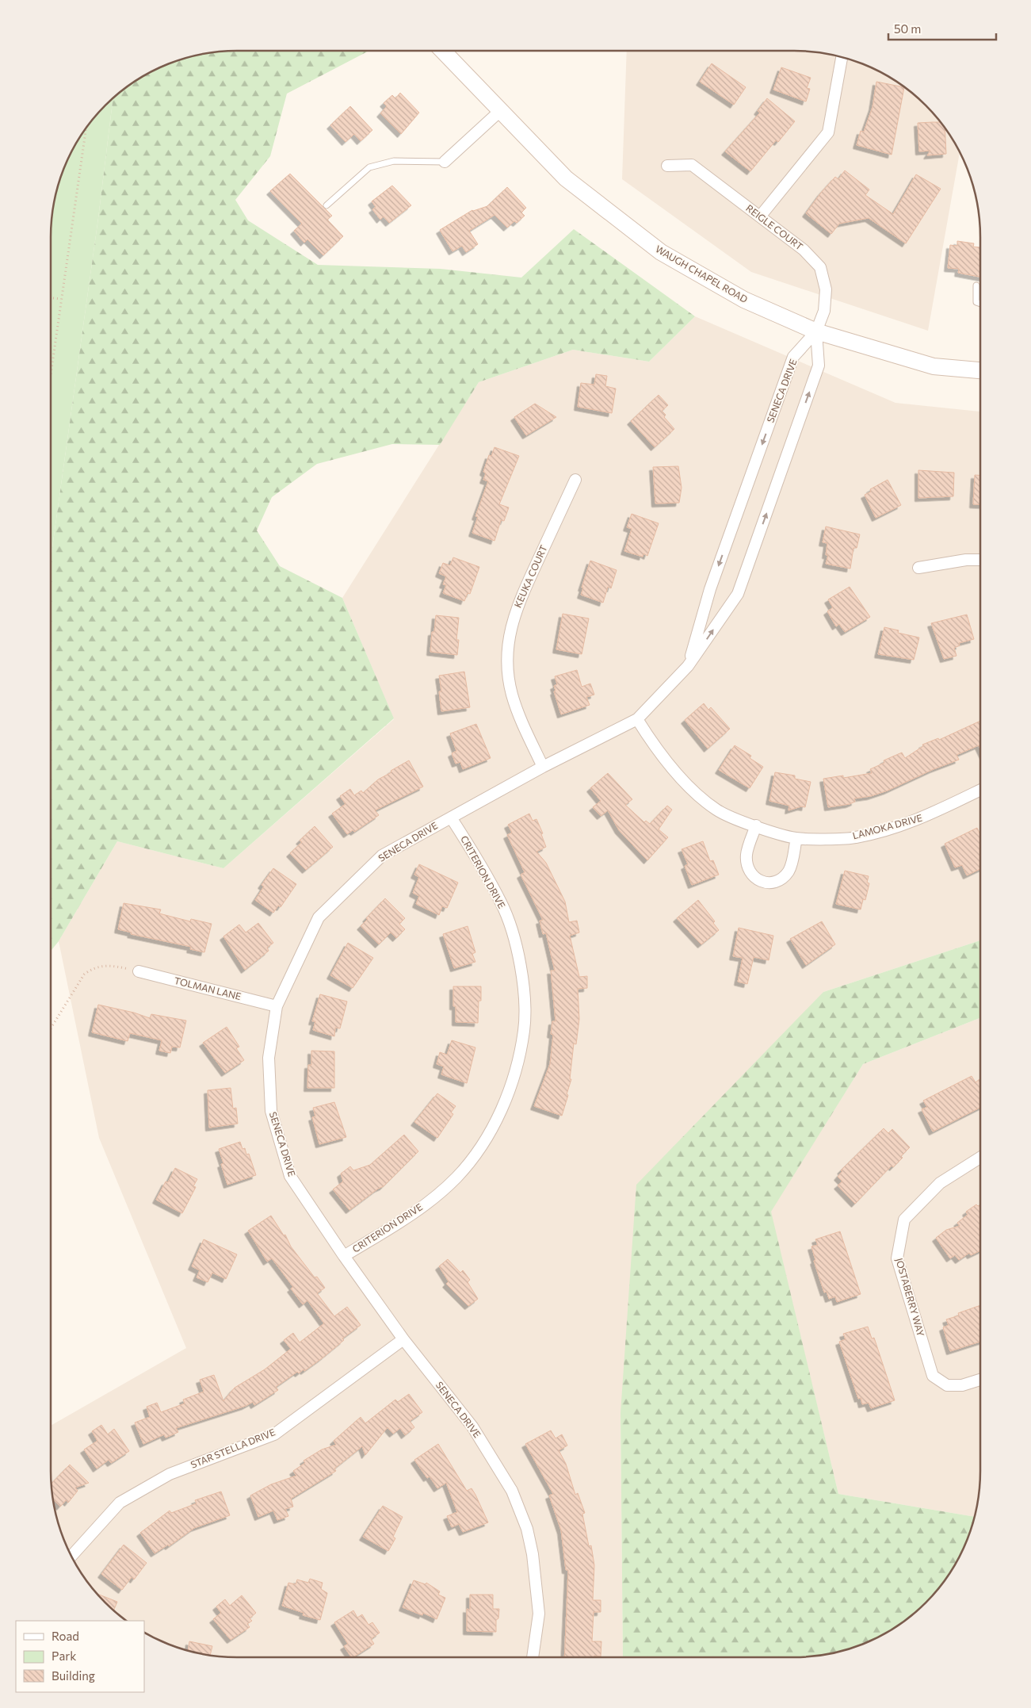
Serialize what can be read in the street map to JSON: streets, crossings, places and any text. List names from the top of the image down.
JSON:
{
  "streets": {
    "main road": ["WAUGH CHAPEL ROAD"],
    "street": [
      "REIGLE COURT",
      "SENECA DRIVE",
      "KEUKA COURT",
      "LAMOKA DRIVE",
      "CRITERION DRIVE",
      "TOLMAN LANE",
      "JOSTABERRY WAY",
      "STAR STELLA DRIVE"
    ]
  },
  "crossings": [
    ["REIGLE COURT", "WAUGH CHAPEL ROAD"],
    ["REIGLE COURT", "SENECA DRIVE"],
    ["WAUGH CHAPEL ROAD", "SENECA DRIVE"],
    ["SENECA DRIVE", "KEUKA COURT"],
    ["SENECA DRIVE", "LAMOKA DRIVE"],
    ["SENECA DRIVE", "CRITERION DRIVE"],
    ["SENECA DRIVE", "TOLMAN LANE"],
    ["SENECA DRIVE", "STAR STELLA DRIVE"]
  ],
  "legend": ["Road", "Park", "Building"],
  "scale_bar": "50 m"
}
